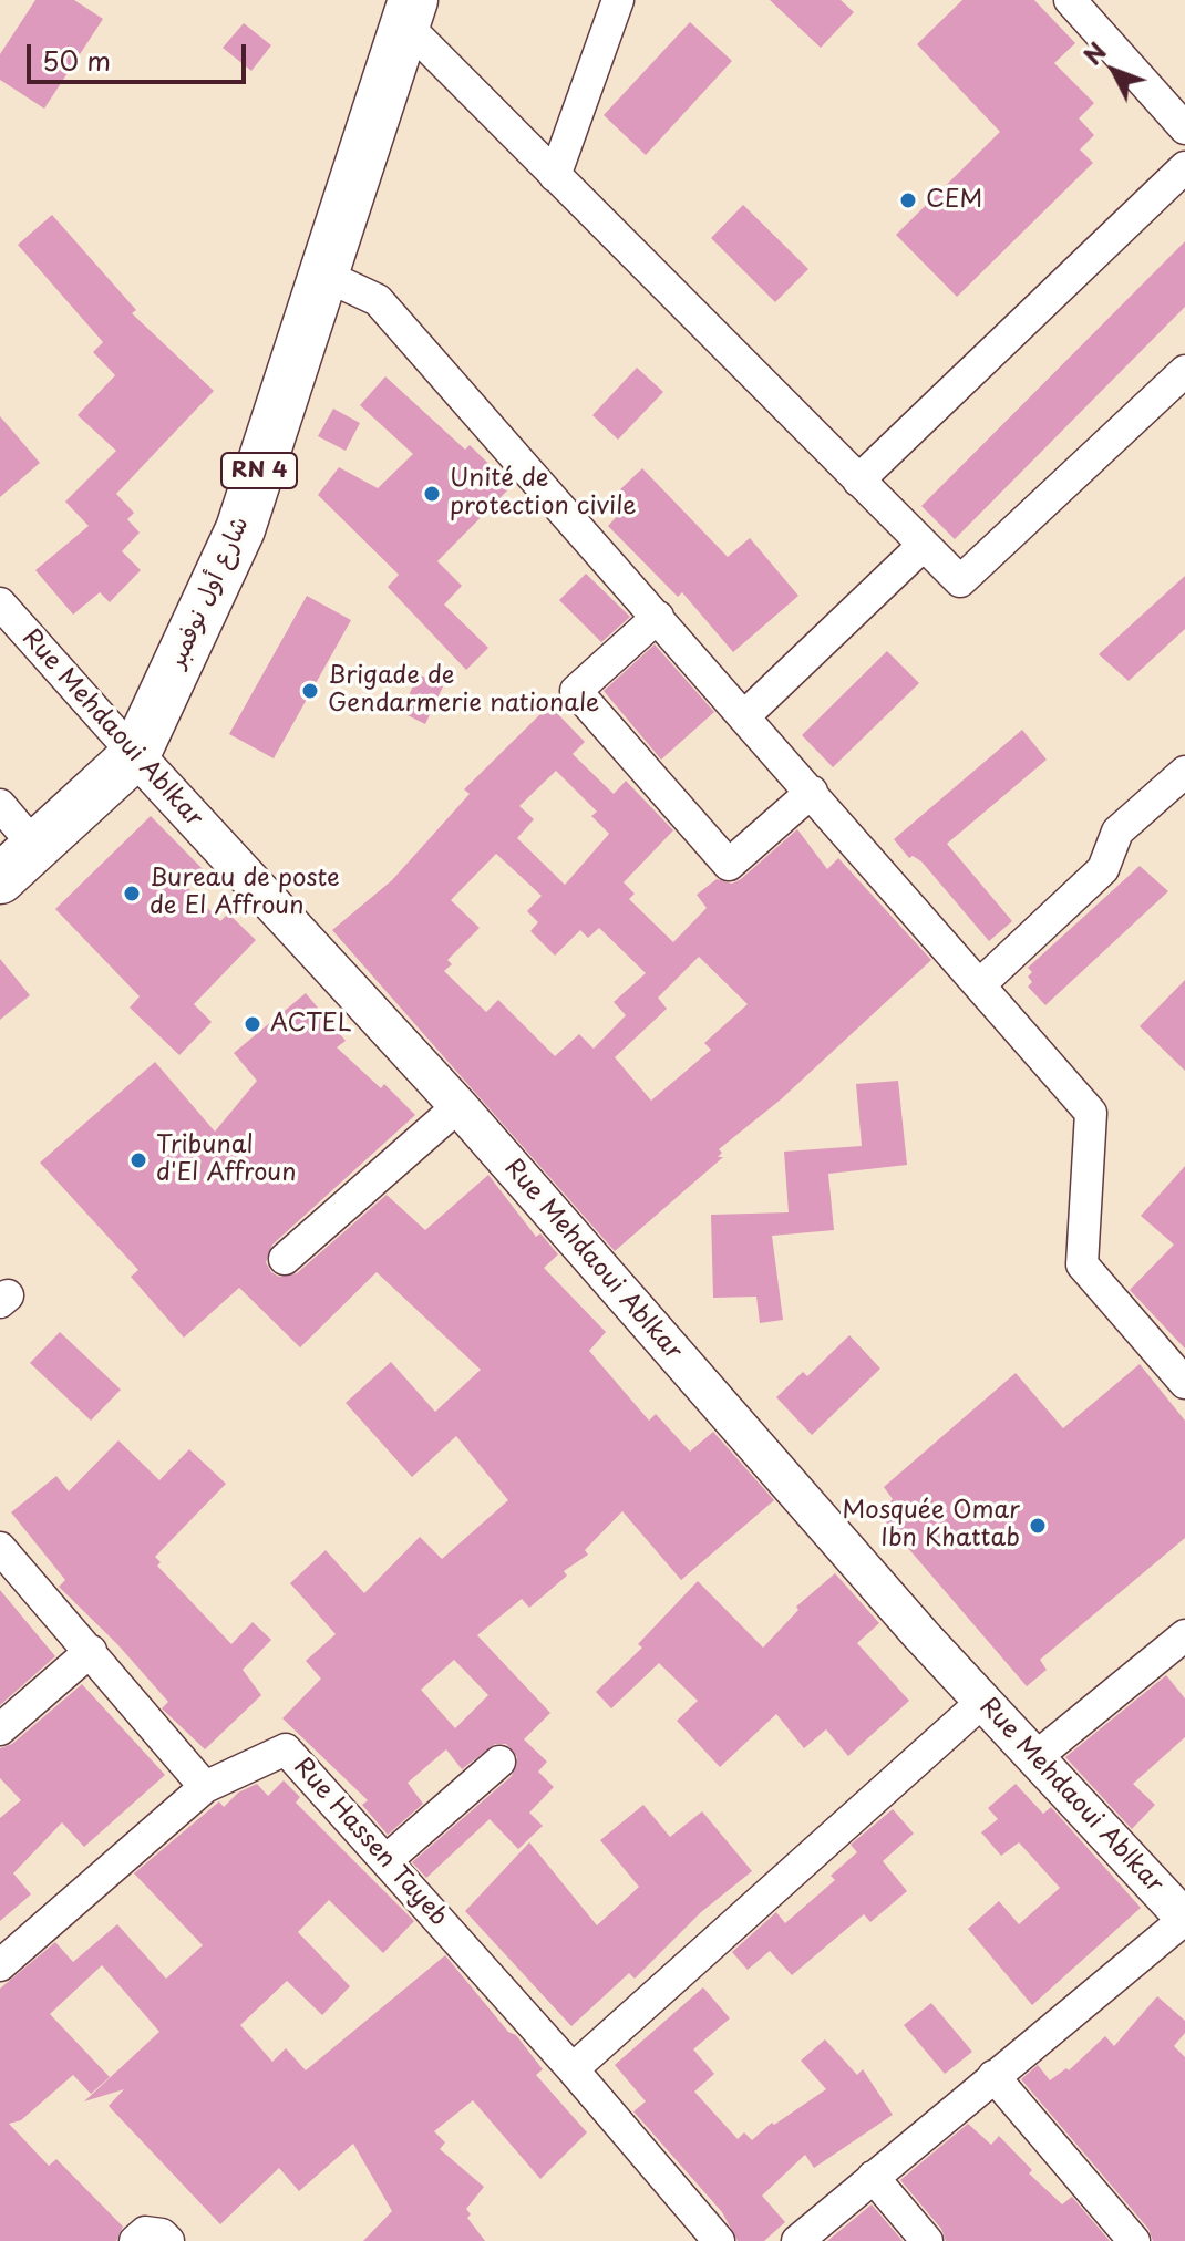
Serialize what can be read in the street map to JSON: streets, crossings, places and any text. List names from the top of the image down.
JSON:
{
  "streets": {
    "main road": ["RN 4", "شارع أول نوفمبر"],
    "street": ["Rue Mehdaoui Ablkar", "Rue Hassen Tayeb"]
  },
  "crossings": [
    ["شارع أول نوفمبر", "Rue Mehdaoui Ablkar"]
  ],
  "places": [
    "CEM",
    "Unité de protection civile",
    "Brigade de Gendarmerie nationale",
    "Bureau de poste de El Affroun",
    "ACTEL",
    "Tribunal d'El Affroun",
    "Mosquée Omar Ibn Khattab"
  ],
  "scale_bar": "50 m",
  "north": "top left"
}
